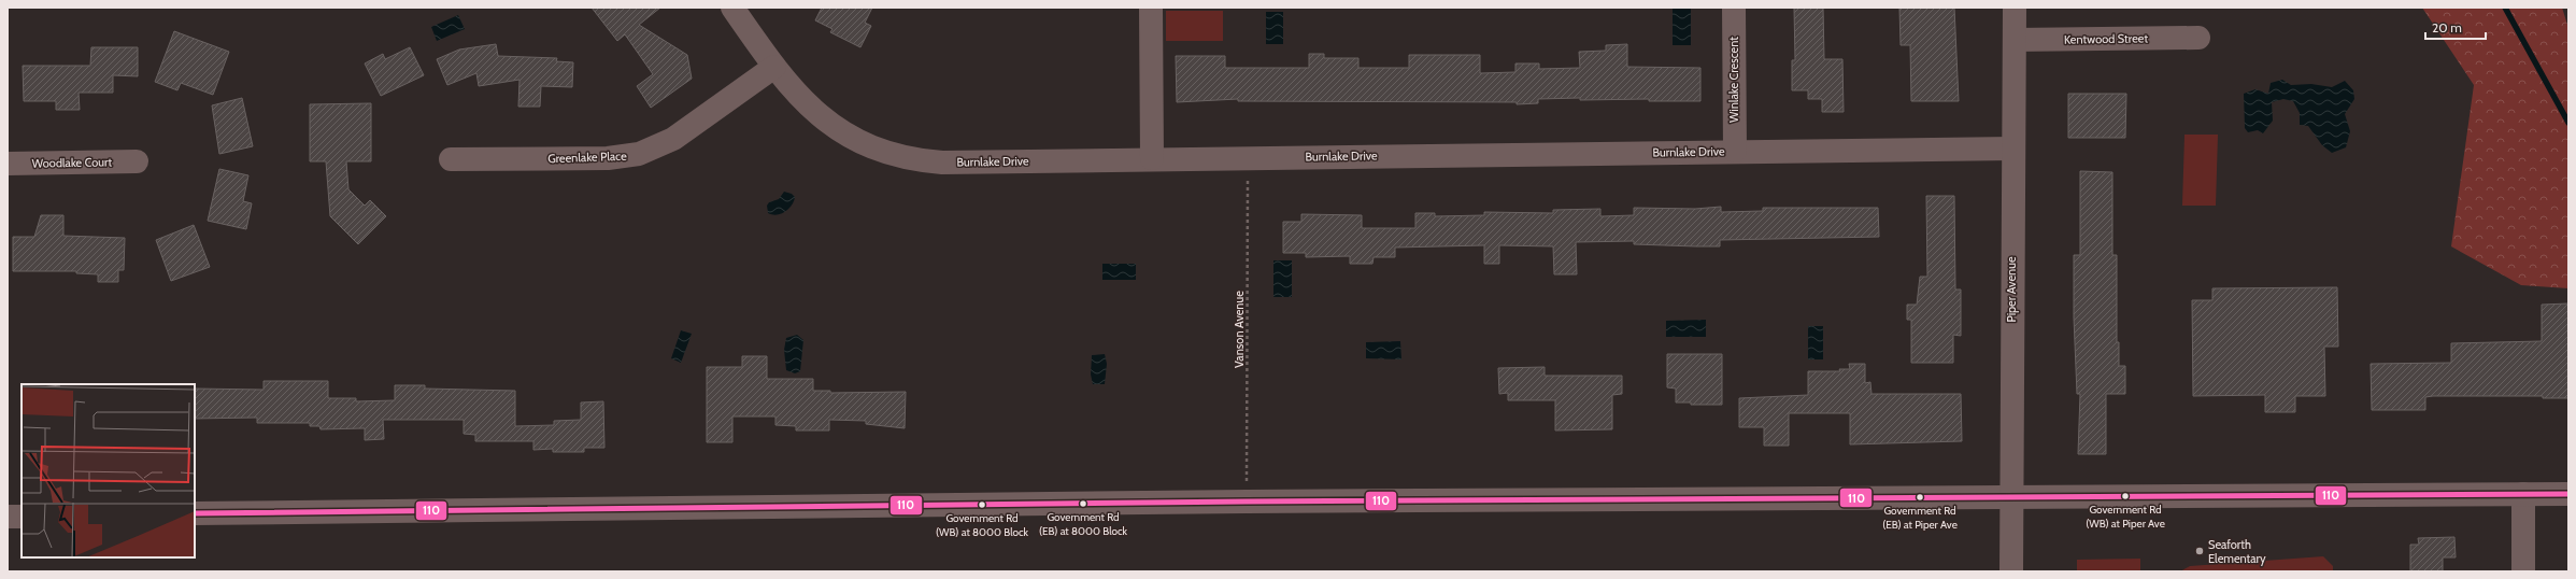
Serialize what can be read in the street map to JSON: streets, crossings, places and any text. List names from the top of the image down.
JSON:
{
  "streets": {
    "street": [
      "Kentwood Street",
      "Winlake Crescent",
      "Burnlake Drive",
      "Greenlake Place",
      "Woodlake Court",
      "Piper Avenue"
    ],
    "path": ["Vanson Avenue"]
  },
  "crossings": [
    ["Kentwood Street", "Piper Avenue"],
    ["Winlake Crescent", "Burnlake Drive"],
    ["Burnlake Drive", "Greenlake Place"],
    ["Burnlake Drive", "Piper Avenue"],
    ["Burnlake Drive", "Vanson Avenue"]
  ],
  "places": [
    "Government Rd (WB) at Piper Ave",
    "Government Rd (EB) at Piper Ave",
    "Government Rd (EB) at 8000 Block",
    "Government Rd (WB) at 8000 Block",
    "Seaforth Elementary"
  ],
  "lines": ["transit line 110"],
  "scale_bar": "20 m"
}
